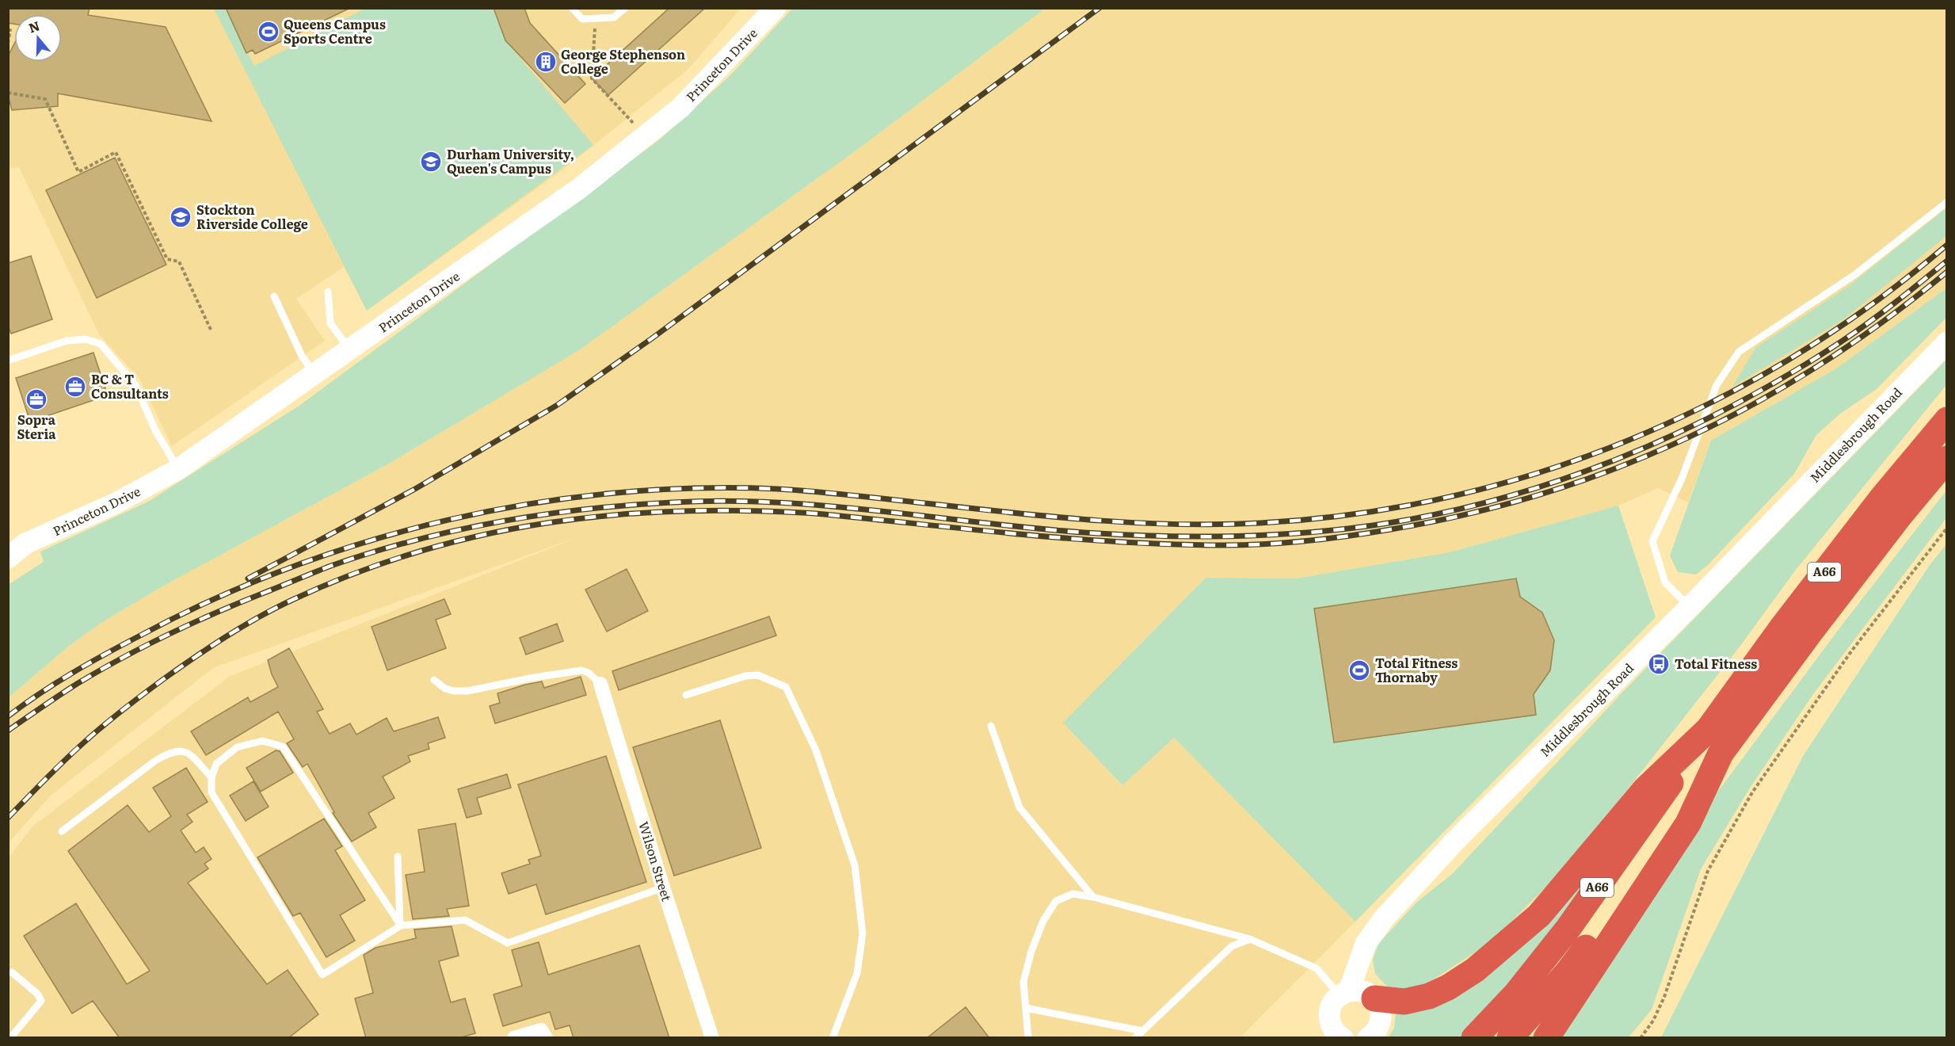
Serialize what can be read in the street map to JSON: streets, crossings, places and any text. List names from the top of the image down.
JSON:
{
  "streets": {
    "highway": ["A66"],
    "main road": ["Princeton Drive", "Middlesbrough Road"],
    "street": ["Wilson Street"]
  },
  "places": {
    "sports": ["Queens Campus Sports Centre", "Total Fitness Thornaby"],
    "building": ["George Stephenson College"],
    "school or university": ["Durham University, Queen's Campus", "Stockton Riverside College"],
    "office": ["BC & T Consultants", "Sopra Steria"],
    "bus stop": ["Total Fitness"]
  },
  "north": "top"
}
